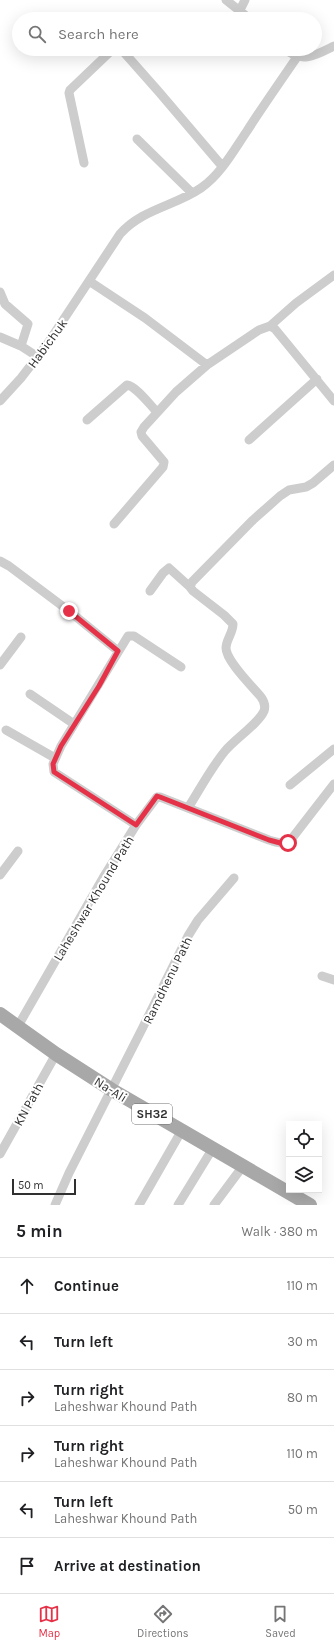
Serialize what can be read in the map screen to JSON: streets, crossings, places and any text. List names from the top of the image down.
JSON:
{
  "streets": {
    "main road": ["Na-Ali", "SH32"],
    "street": [
      "Habichuk",
      "Laheshwar Khound Path",
      "Ramdhenu Path",
      "KN Path"
    ]
  },
  "crossings": [
    ["Laheshwar Khound Path", "Na-Ali"],
    ["Ramdhenu Path", "Na-Ali"],
    ["Na-Ali", "KN Path"]
  ],
  "scale_bar": "50 m",
  "page": {
    "search": "Search here",
    "scale": "50 m",
    "heading": ["5 min", "Walk · 380 m"],
    "list": [
      ["Continue", "110 m"],
      ["Turn left", "30 m"],
      ["Turn right", "Laheshwar Khound Path", "80 m"],
      ["Turn right", "Laheshwar Khound Path", "110 m"],
      ["Turn left", "Laheshwar Khound Path", "50 m"],
      "Arrive at destination"
    ],
    "nav": ["Map", "Directions", "Saved"]
  }
}
